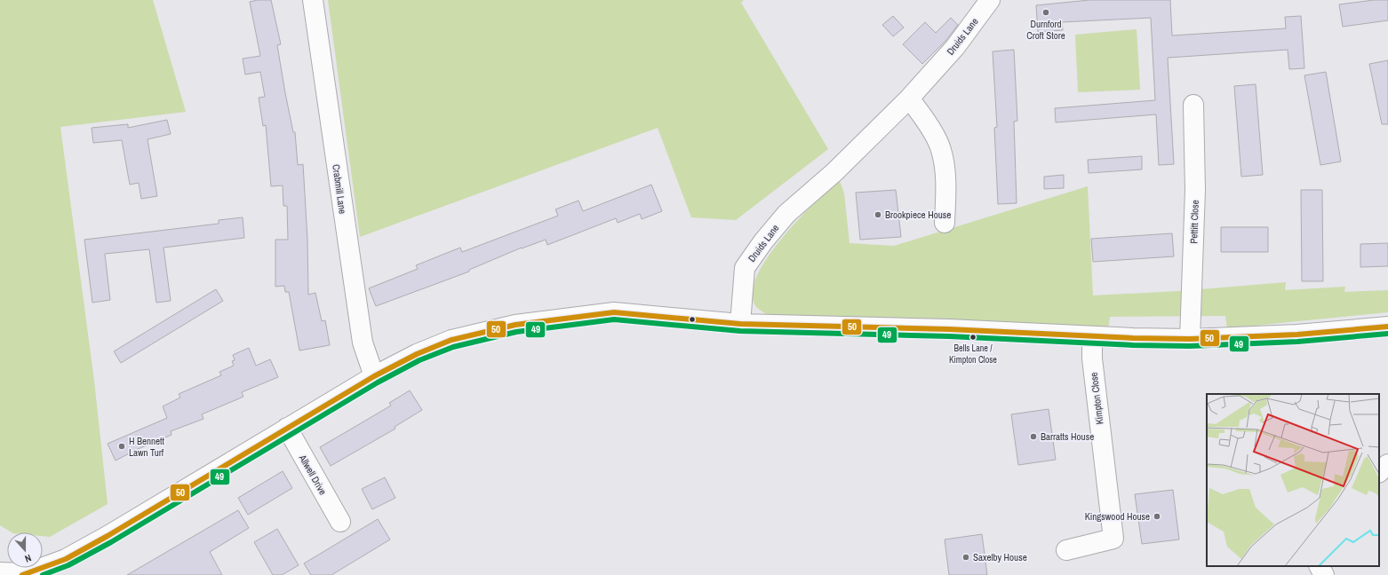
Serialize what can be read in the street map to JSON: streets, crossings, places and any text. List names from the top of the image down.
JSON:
{
  "streets": {
    "street": [
      "Druids Lane",
      "Crabmill Lane",
      "Pettitt Close",
      "Kimpton Close",
      "Allwell Drive"
    ]
  },
  "places": [
    "Durnford Croft Store",
    "Brookpiece House",
    "Bells Lane / Kimpton Close",
    "Barratts House",
    "H Bennett Lawn Turf",
    "Kingswood House",
    "Saxelby House"
  ],
  "lines": ["transit line 50", "transit line 49"],
  "north": "bottom"
}
